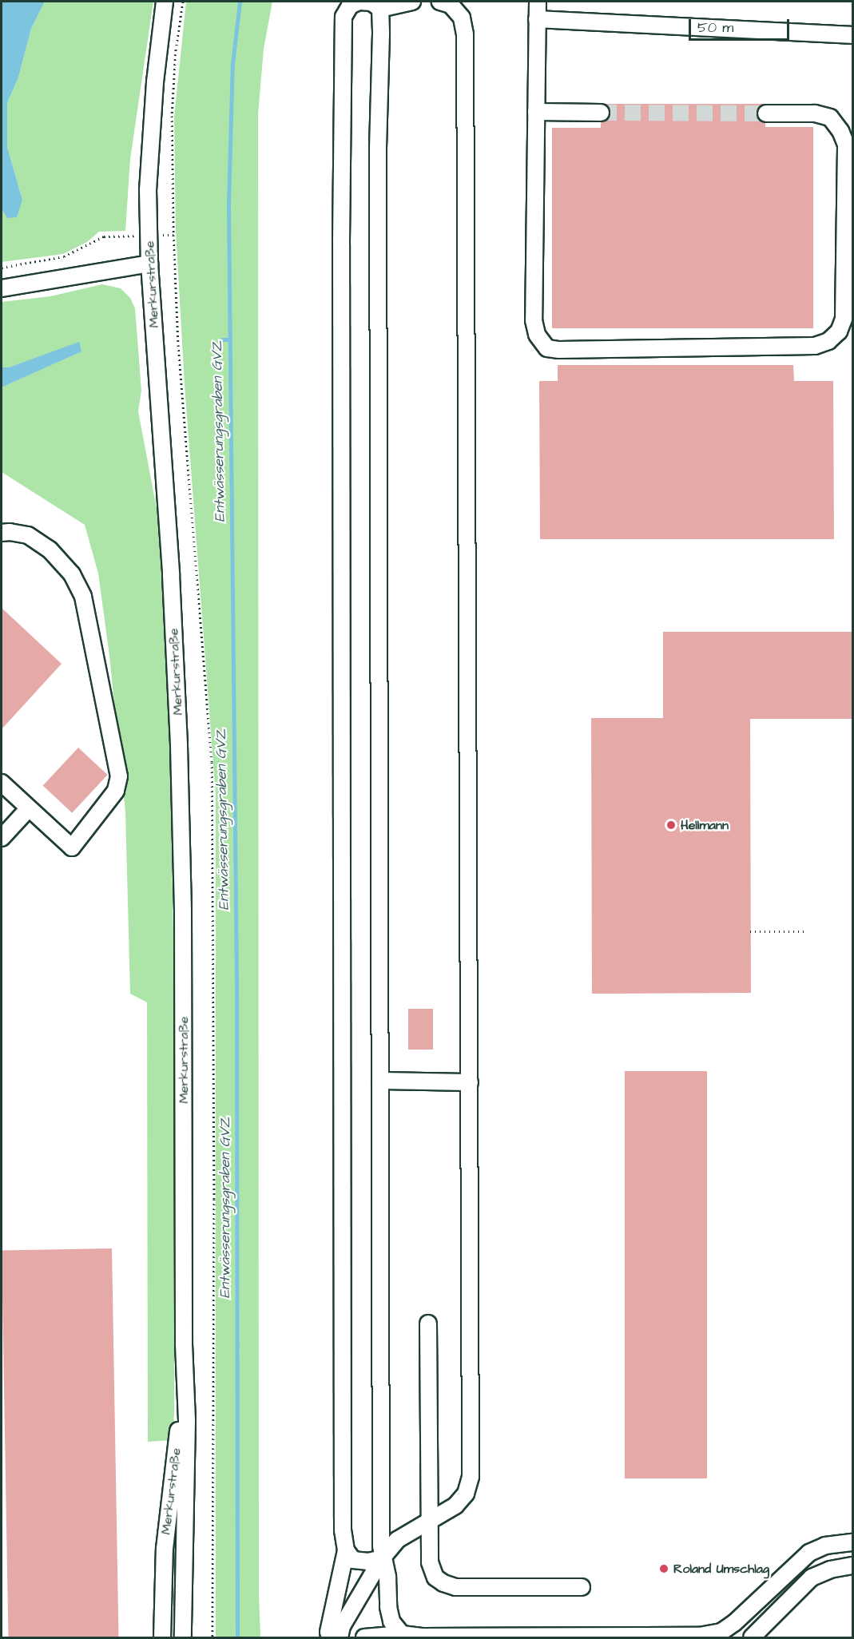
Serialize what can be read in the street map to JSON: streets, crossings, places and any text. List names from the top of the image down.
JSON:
{
  "streets": {
    "street": ["Merkurstraße"]
  },
  "water": ["Entwässerungsgraben GVZ"],
  "places": ["Hellmann", "Roland Umschlag"],
  "scale_bar": "50 m"
}
